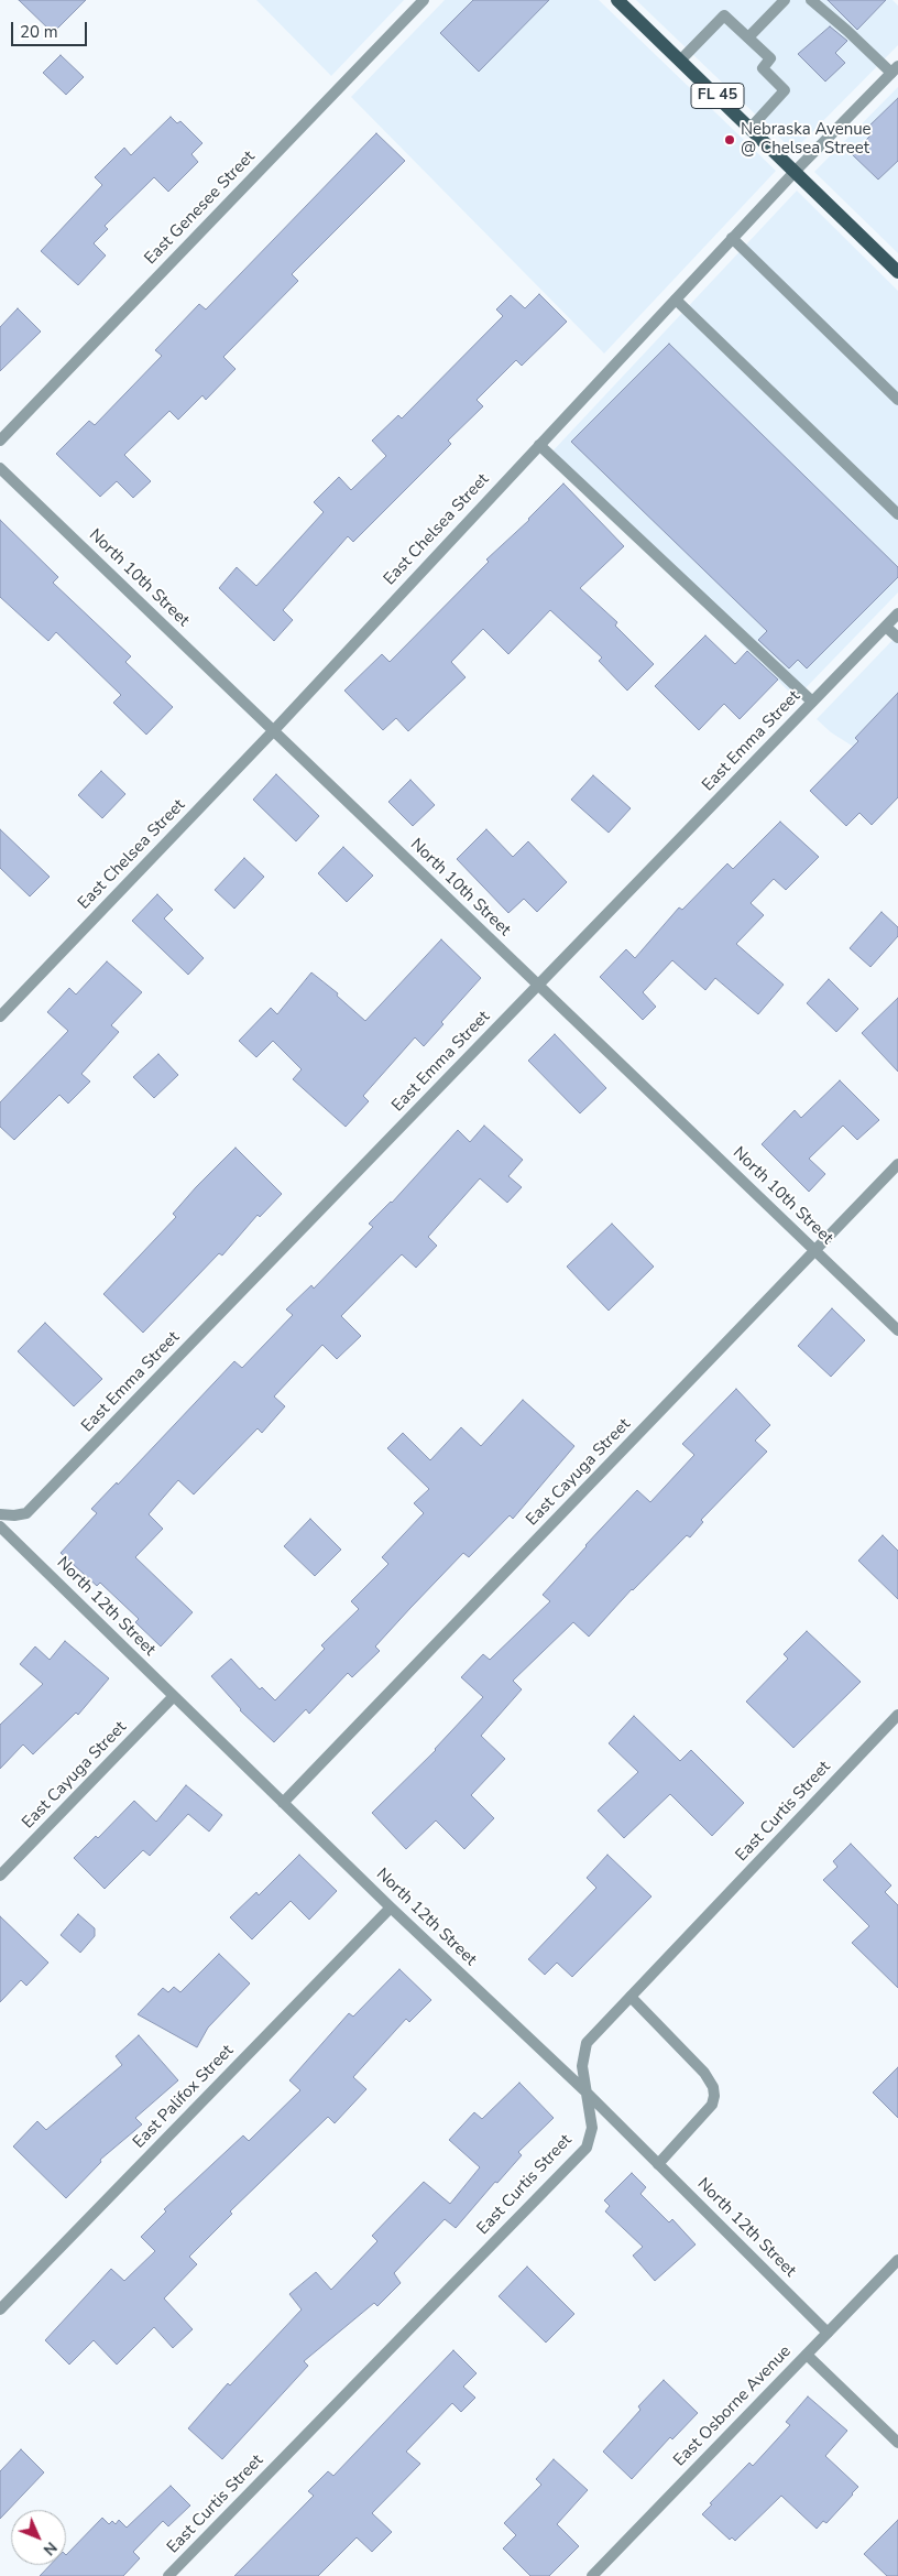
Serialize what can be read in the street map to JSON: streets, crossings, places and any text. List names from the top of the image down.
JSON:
{
  "streets": {
    "main road": ["FL 45"],
    "street": [
      "East Genesee Street",
      "East Chelsea Street",
      "North 10th Street",
      "East Emma Street",
      "East Cayuga Street",
      "North 12th Street",
      "East Curtis Street",
      "East Palifox Street",
      "East Osborne Avenue"
    ]
  },
  "crossings": [
    ["FL 45", "East Chelsea Street"],
    ["East Chelsea Street", "North 10th Street"],
    ["North 10th Street", "East Emma Street"],
    ["North 10th Street", "East Cayuga Street"],
    ["East Cayuga Street", "North 12th Street"],
    ["North 12th Street", "East Curtis Street"],
    ["North 12th Street", "East Palifox Street"],
    ["North 12th Street", "East Osborne Avenue"]
  ],
  "places": ["Nebraska Avenue @ Chelsea Street"],
  "scale_bar": "20 m",
  "north": "bottom right"
}
